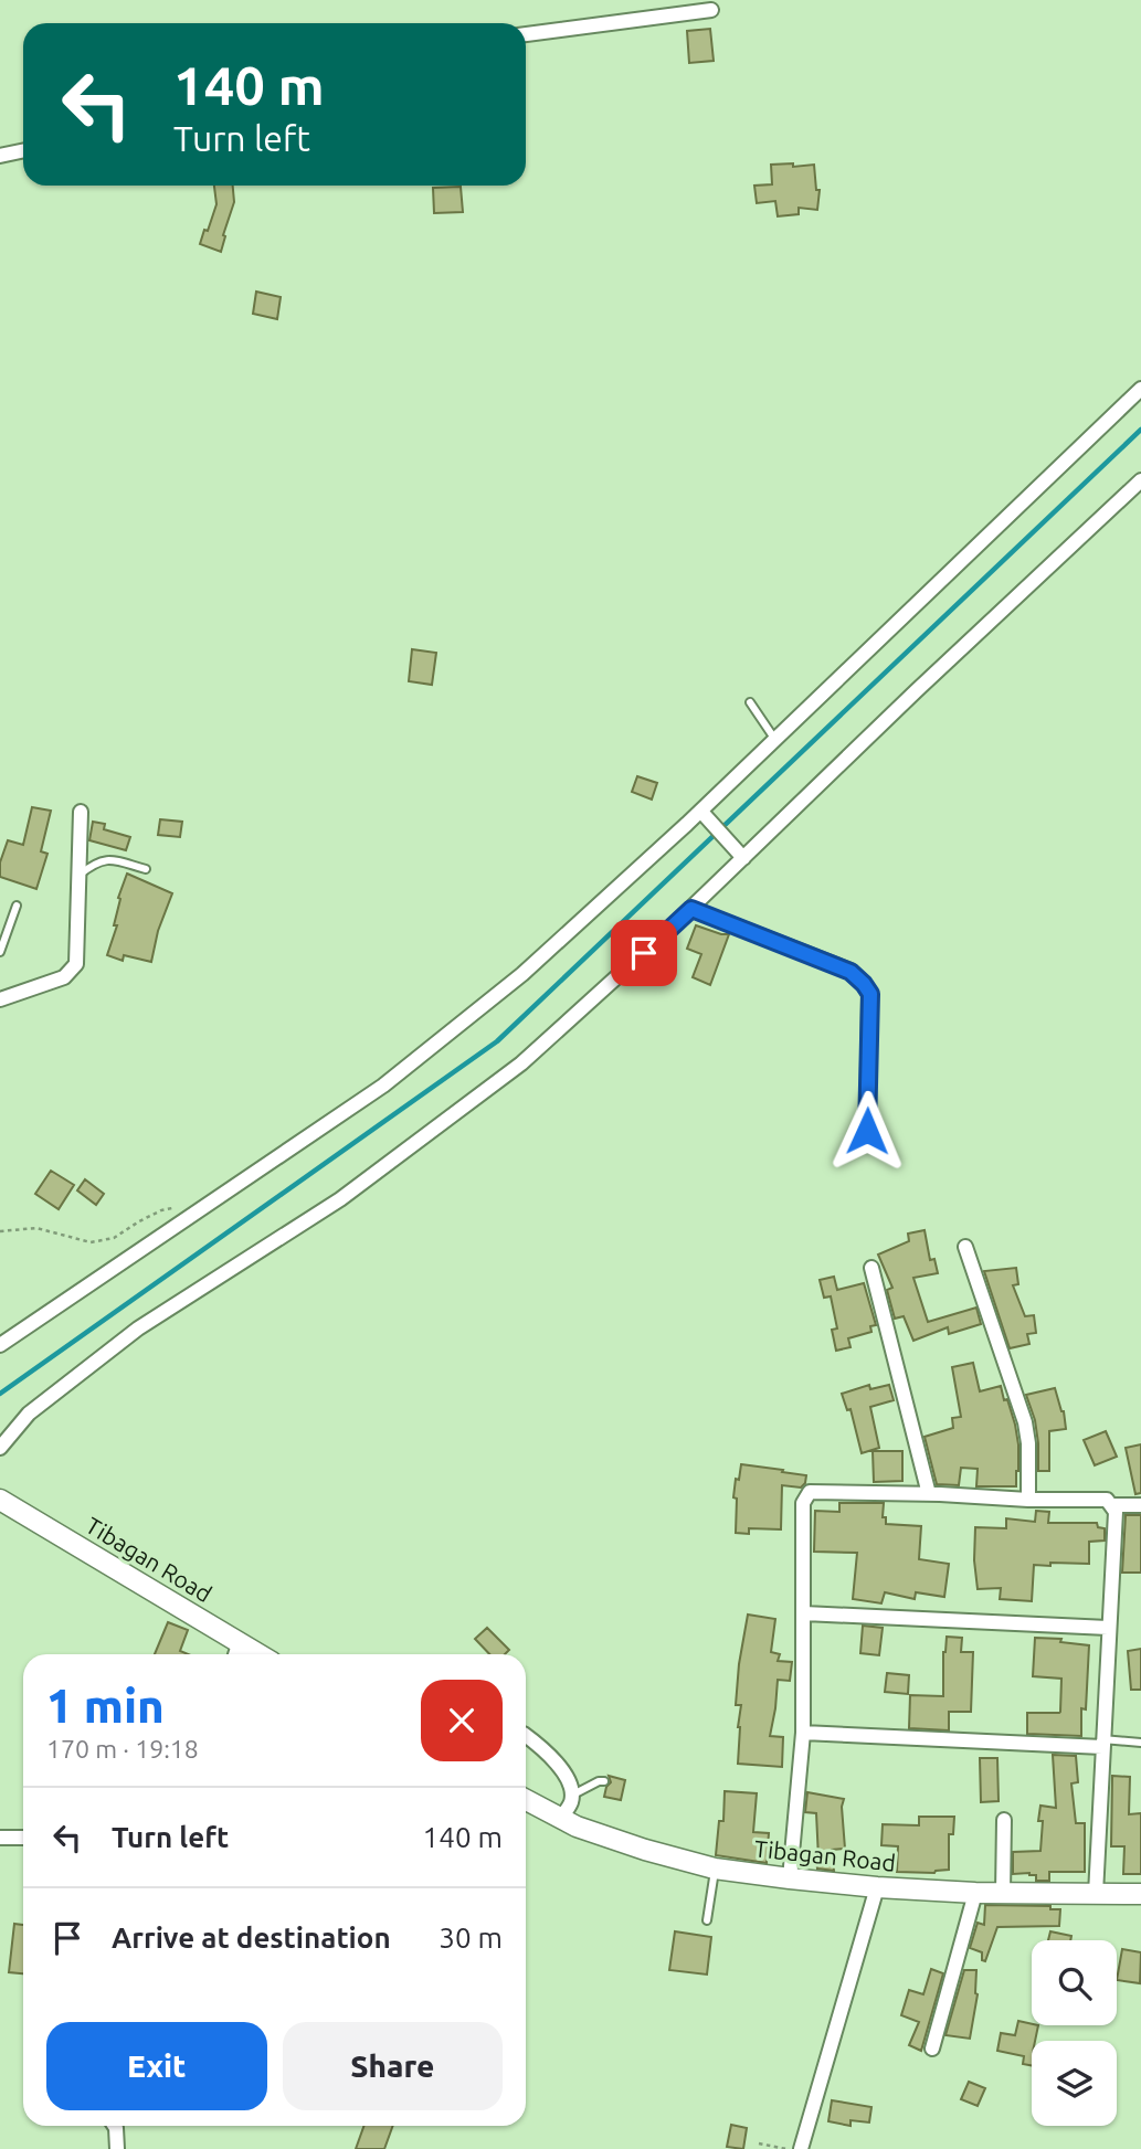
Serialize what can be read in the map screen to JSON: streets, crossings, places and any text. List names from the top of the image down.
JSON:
{
  "streets": {
    "main road": ["Tibagan Road"]
  },
  "page": {
    "turn": ["140 m", "Turn left"],
    "heading": ["1 min", "170 m · 19:18"],
    "list": [
      {
        "name": "Turn left",
        "value": "140 m"
      },
      {
        "name": "Arrive at destination",
        "value": "30 m"
      }
    ],
    "buttons": ["Exit", "Share"]
  }
}
